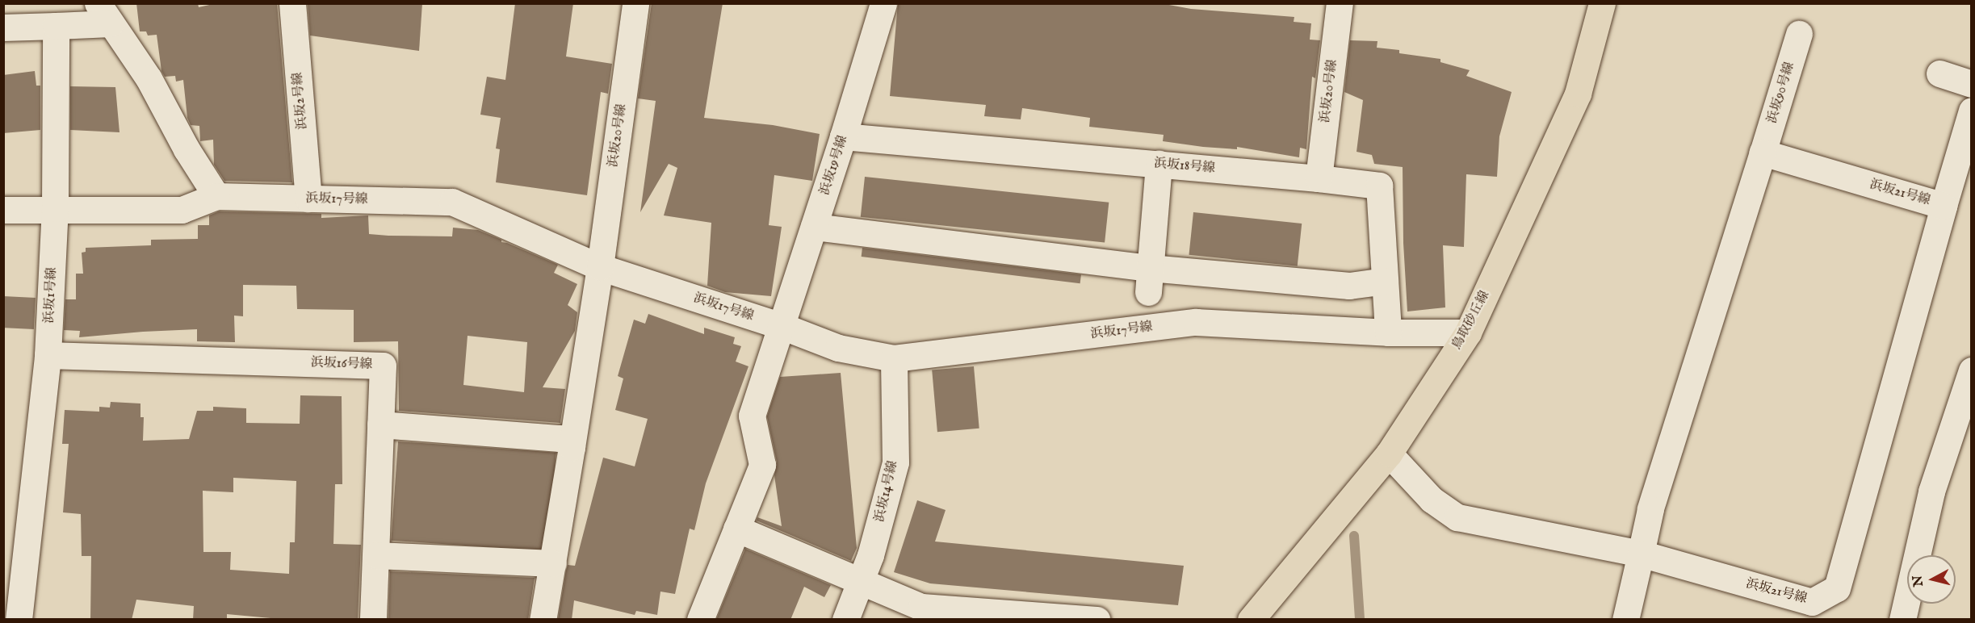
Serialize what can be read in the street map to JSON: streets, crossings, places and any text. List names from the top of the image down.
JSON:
{
  "streets": {
    "main road": ["鳥取砂丘線"],
    "street": [
      "浜坂20号線",
      "浜坂90号線",
      "浜坂2号線",
      "浜坂19号線",
      "浜坂18号線",
      "浜坂21号線",
      "浜坂17号線",
      "浜坂1号線",
      "浜坂16号線",
      "浜坂14号線"
    ]
  },
  "crossings": [
    ["浜坂20号線", "浜坂18号線"],
    ["浜坂20号線", "浜坂17号線"],
    ["浜坂90号線", "浜坂21号線"],
    ["浜坂2号線", "浜坂17号線"],
    ["浜坂19号線", "浜坂18号線"],
    ["浜坂19号線", "浜坂17号線"],
    ["浜坂18号線", "浜坂17号線"],
    ["浜坂21号線", "鳥取砂丘線"],
    ["浜坂17号線", "鳥取砂丘線"],
    ["浜坂17号線", "浜坂14号線"],
    ["浜坂1号線", "浜坂16号線"]
  ],
  "north": "left"
}
